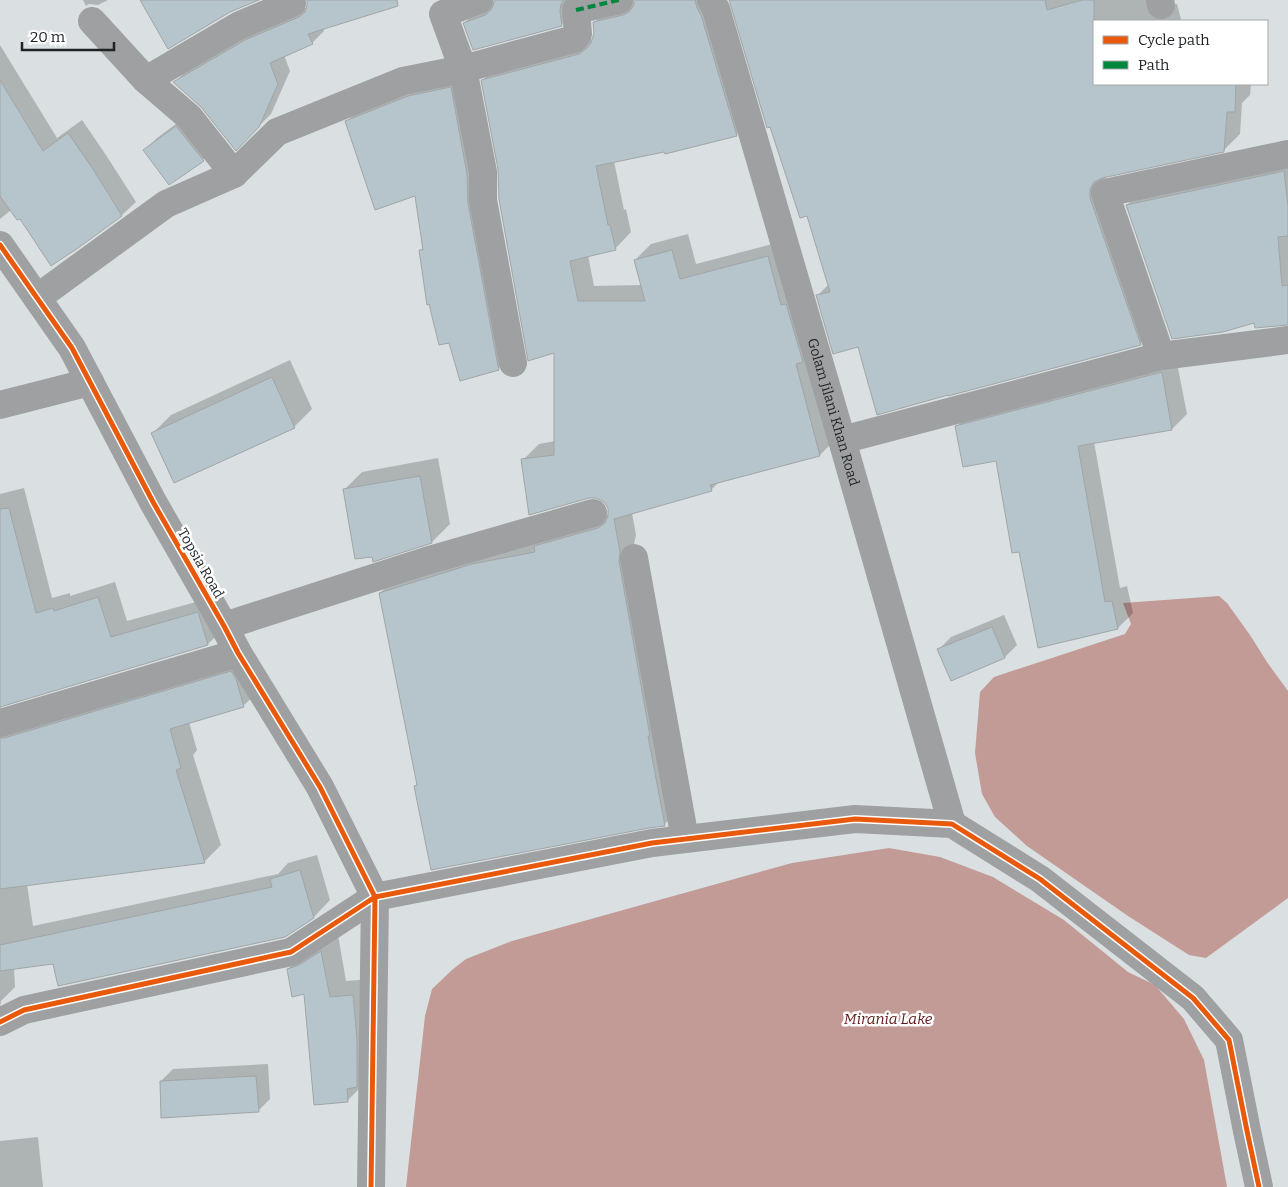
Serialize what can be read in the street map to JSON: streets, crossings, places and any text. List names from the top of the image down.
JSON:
{
  "streets": {
    "street": ["Golam Jilani Khan Road", "Topsia Road"]
  },
  "water": ["Mirania Lake"],
  "legend": ["Cycle path", "Path"],
  "scale_bar": "20 m"
}
